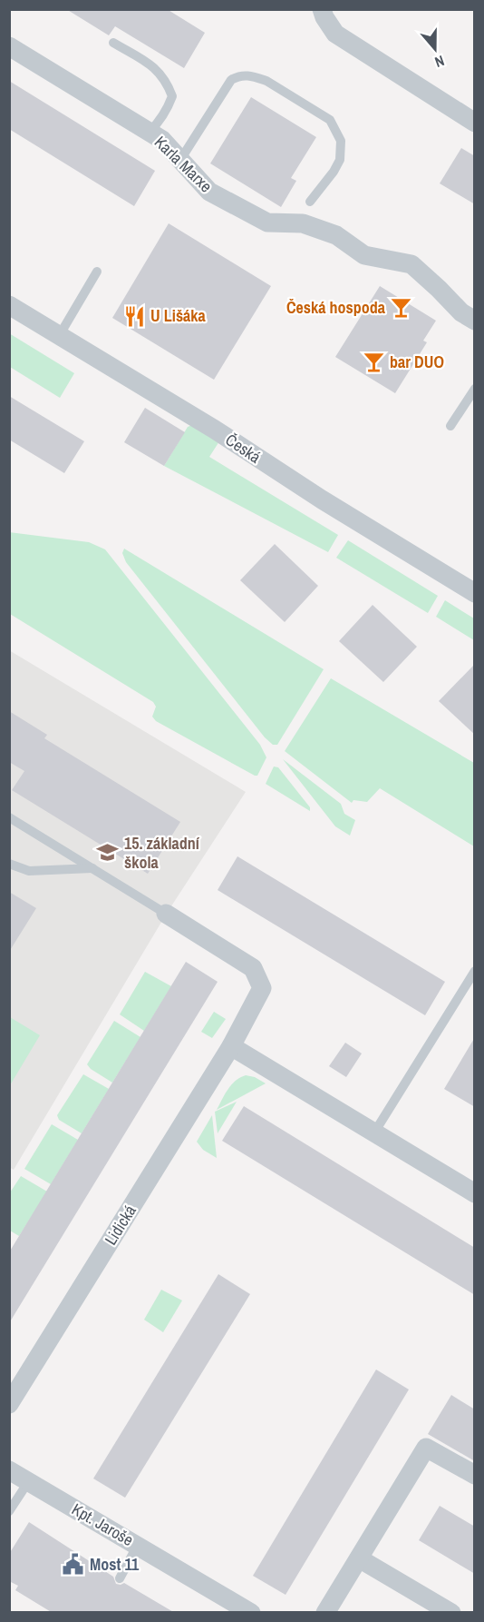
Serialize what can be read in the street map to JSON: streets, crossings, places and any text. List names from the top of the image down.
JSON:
{
  "streets": {
    "street": [
      "Karla Marxe",
      "Česká",
      "Lidická",
      "Kpt. Jaroše"
    ]
  },
  "places": {
    "bar": ["Česká hospoda", "bar DUO"],
    "restaurant": ["U Lišáka"],
    "school or university": ["15. základní škola"],
    "public building": ["Most 11"]
  },
  "north": "bottom"
}
